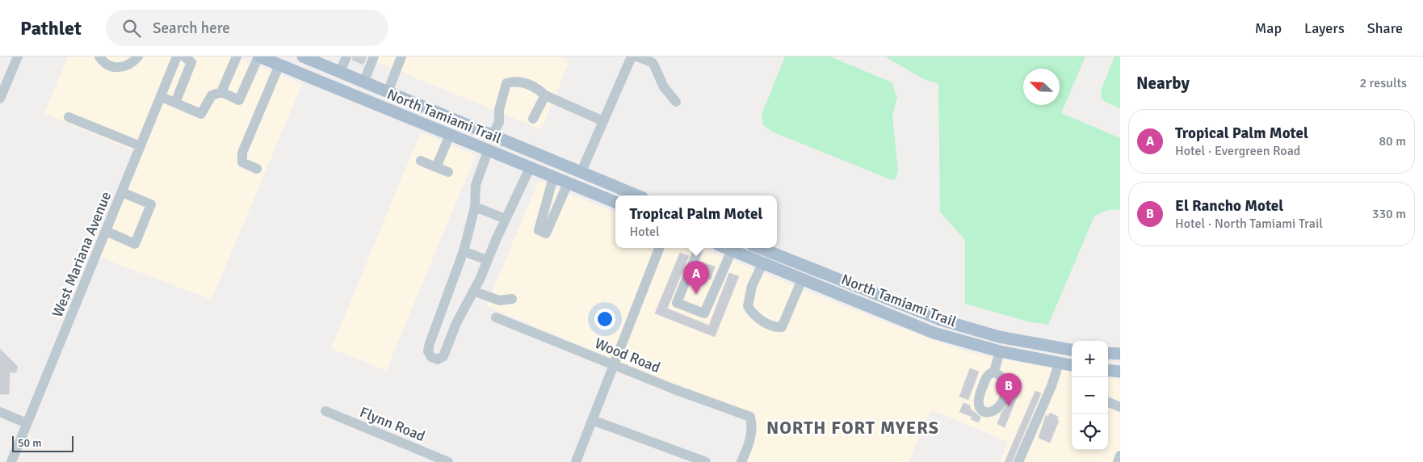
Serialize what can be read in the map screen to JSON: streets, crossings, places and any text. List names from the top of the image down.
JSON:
{
  "streets": {
    "main road": ["North Tamiami Trail"],
    "street": ["West Mariana Avenue", "Wood Road", "Flynn Road"]
  },
  "districts": ["NORTH FORT MYERS"],
  "scale_bar": "50 m",
  "north": "top left",
  "page": {
    "header": "Pathlet",
    "search": "Search here",
    "nav": ["Map", "Layers", "Share"],
    "heading": ["Nearby", "2 results"],
    "list": [
      {
        "mark": "A",
        "name": "Tropical Palm Motel",
        "note": "Hotel · Evergreen Road",
        "value": "80 m"
      },
      {
        "mark": "B",
        "name": "El Rancho Motel",
        "note": "Hotel · North Tamiami Trail",
        "value": "330 m"
      }
    ],
    "popup": ["Tropical Palm Motel", "Hotel"],
    "pins": ["A", "B"],
    "map_buttons": ["+", "−"],
    "scale": "50 m"
  }
}
